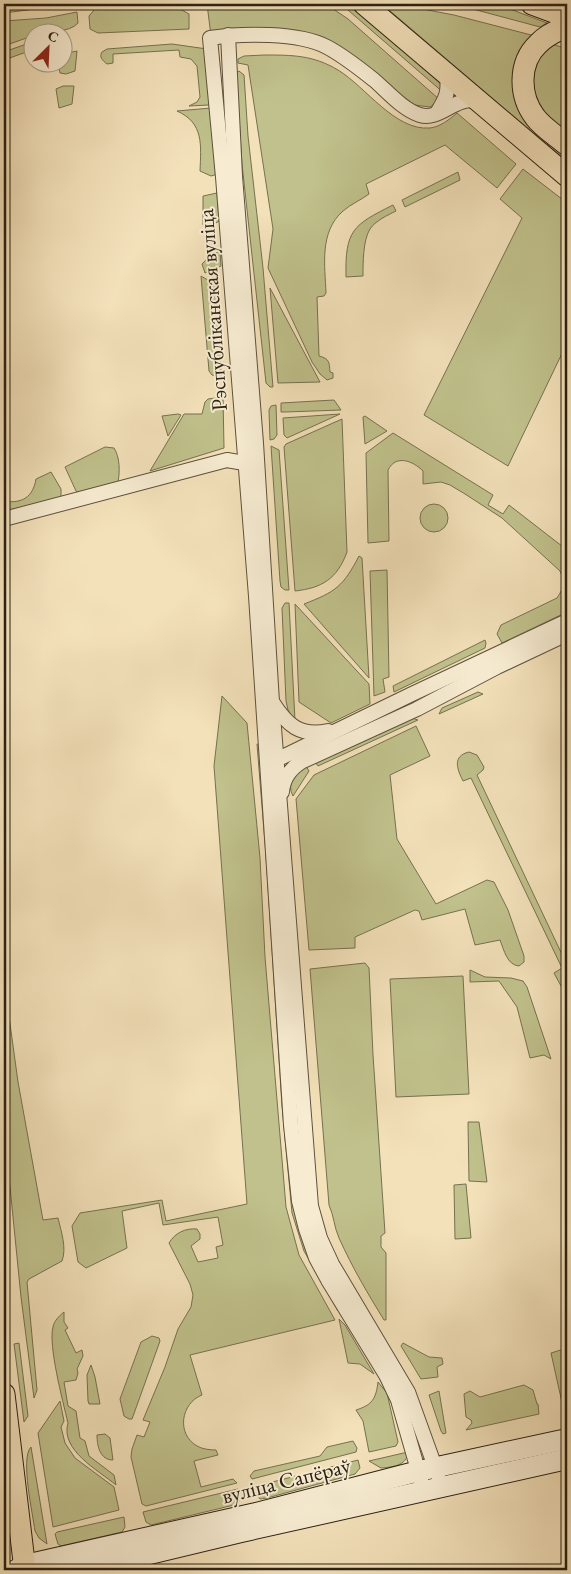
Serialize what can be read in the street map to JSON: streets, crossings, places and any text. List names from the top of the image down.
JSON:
{
  "streets": {
    "main road": ["вуліца Сапёраў"],
    "street": ["Рэспубліканская вуліца"]
  },
  "north": "top right"
}
